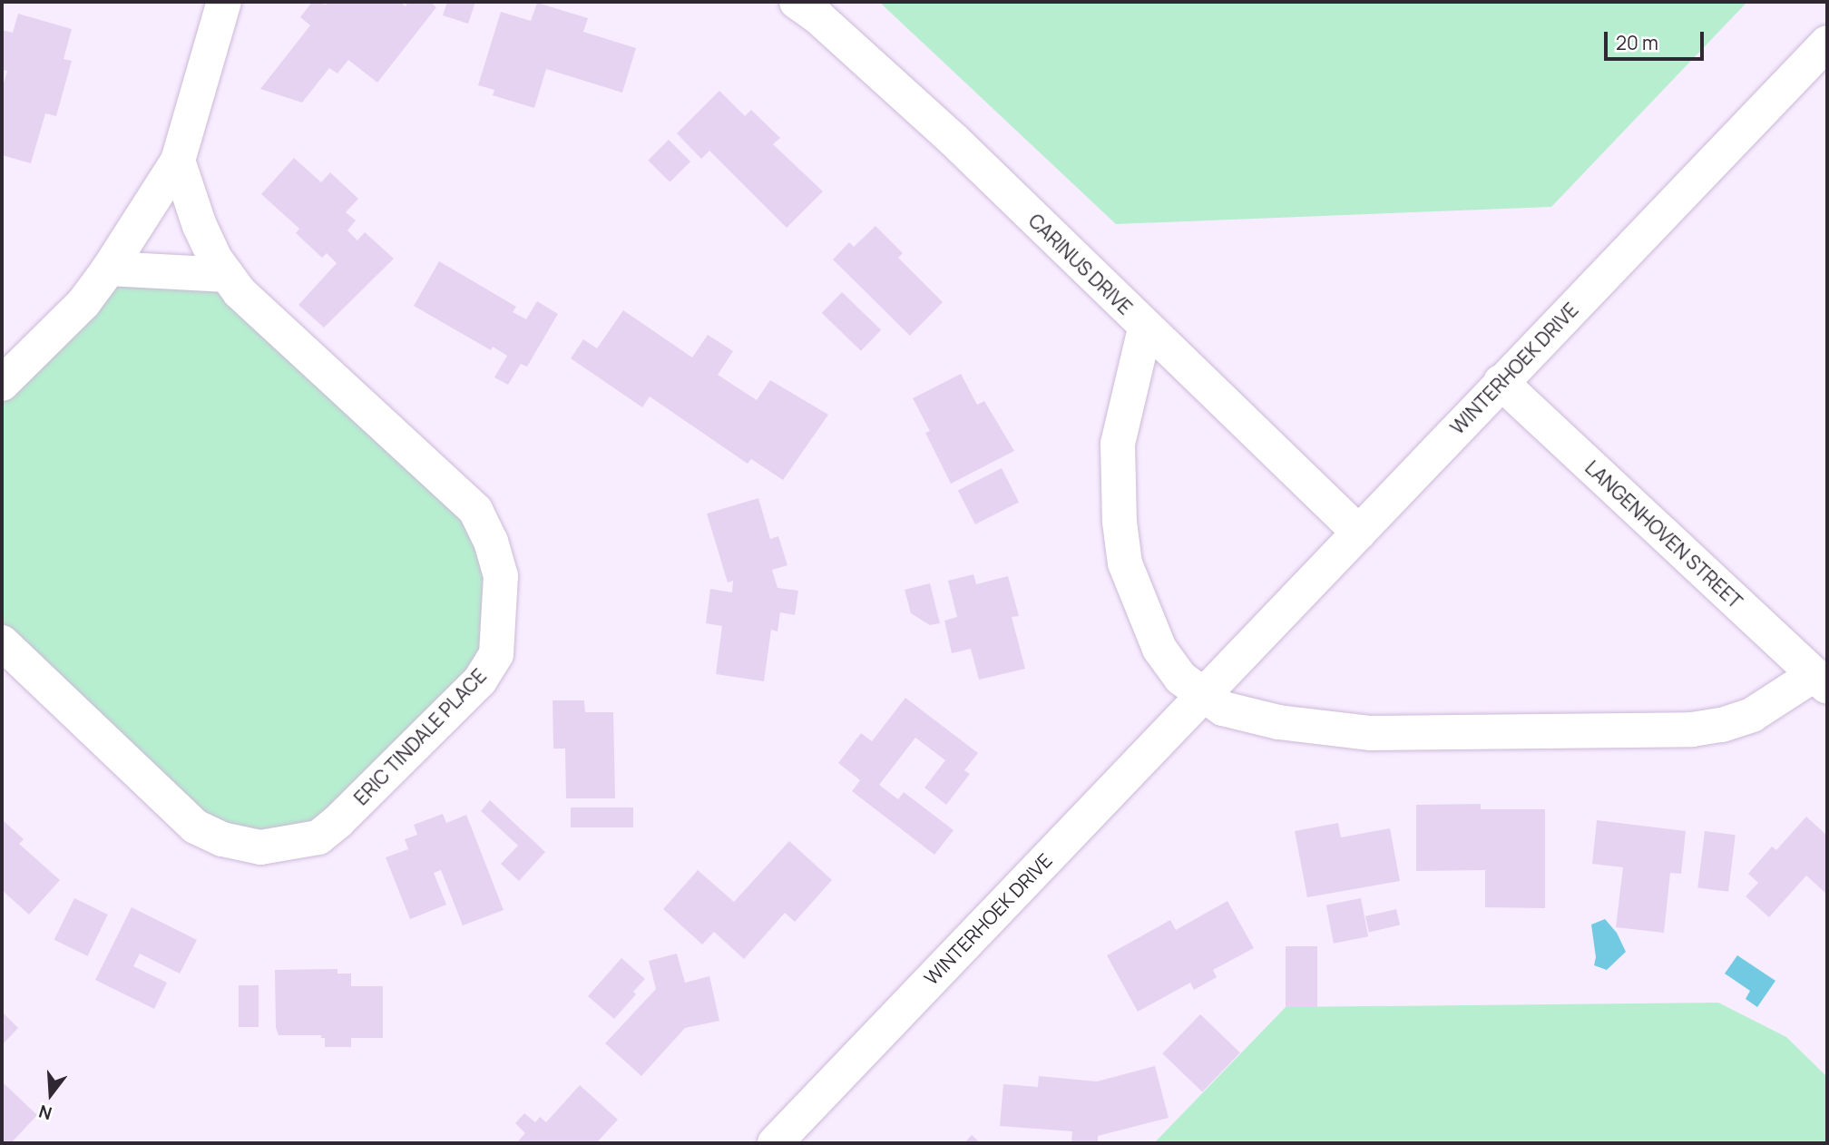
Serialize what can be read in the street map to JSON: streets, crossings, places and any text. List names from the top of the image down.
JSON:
{
  "streets": {
    "street": [
      "CARINUS DRIVE",
      "WINTERHOEK DRIVE",
      "LANGENHOVEN STREET",
      "ERIC TINDALE PLACE"
    ]
  },
  "crossings": [
    ["CARINUS DRIVE", "WINTERHOEK DRIVE"],
    ["WINTERHOEK DRIVE", "LANGENHOVEN STREET"]
  ],
  "scale_bar": "20 m",
  "north": "bottom"
}
